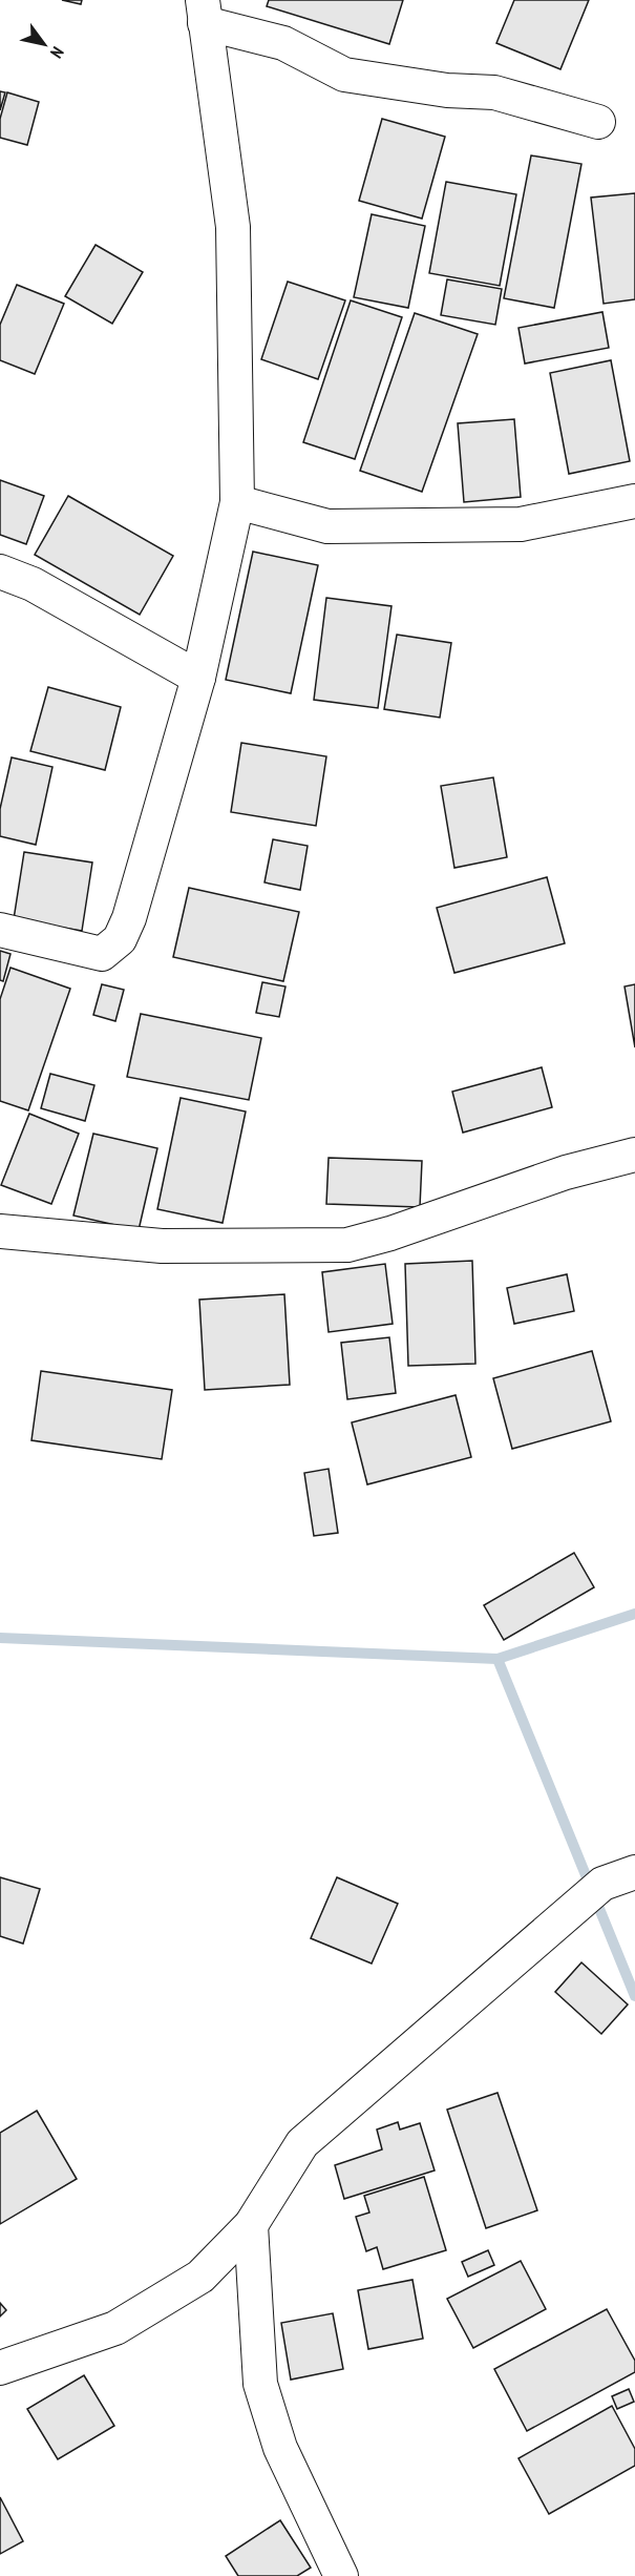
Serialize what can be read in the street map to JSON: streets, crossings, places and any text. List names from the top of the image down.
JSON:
{
  "north": "bottom right"
}
